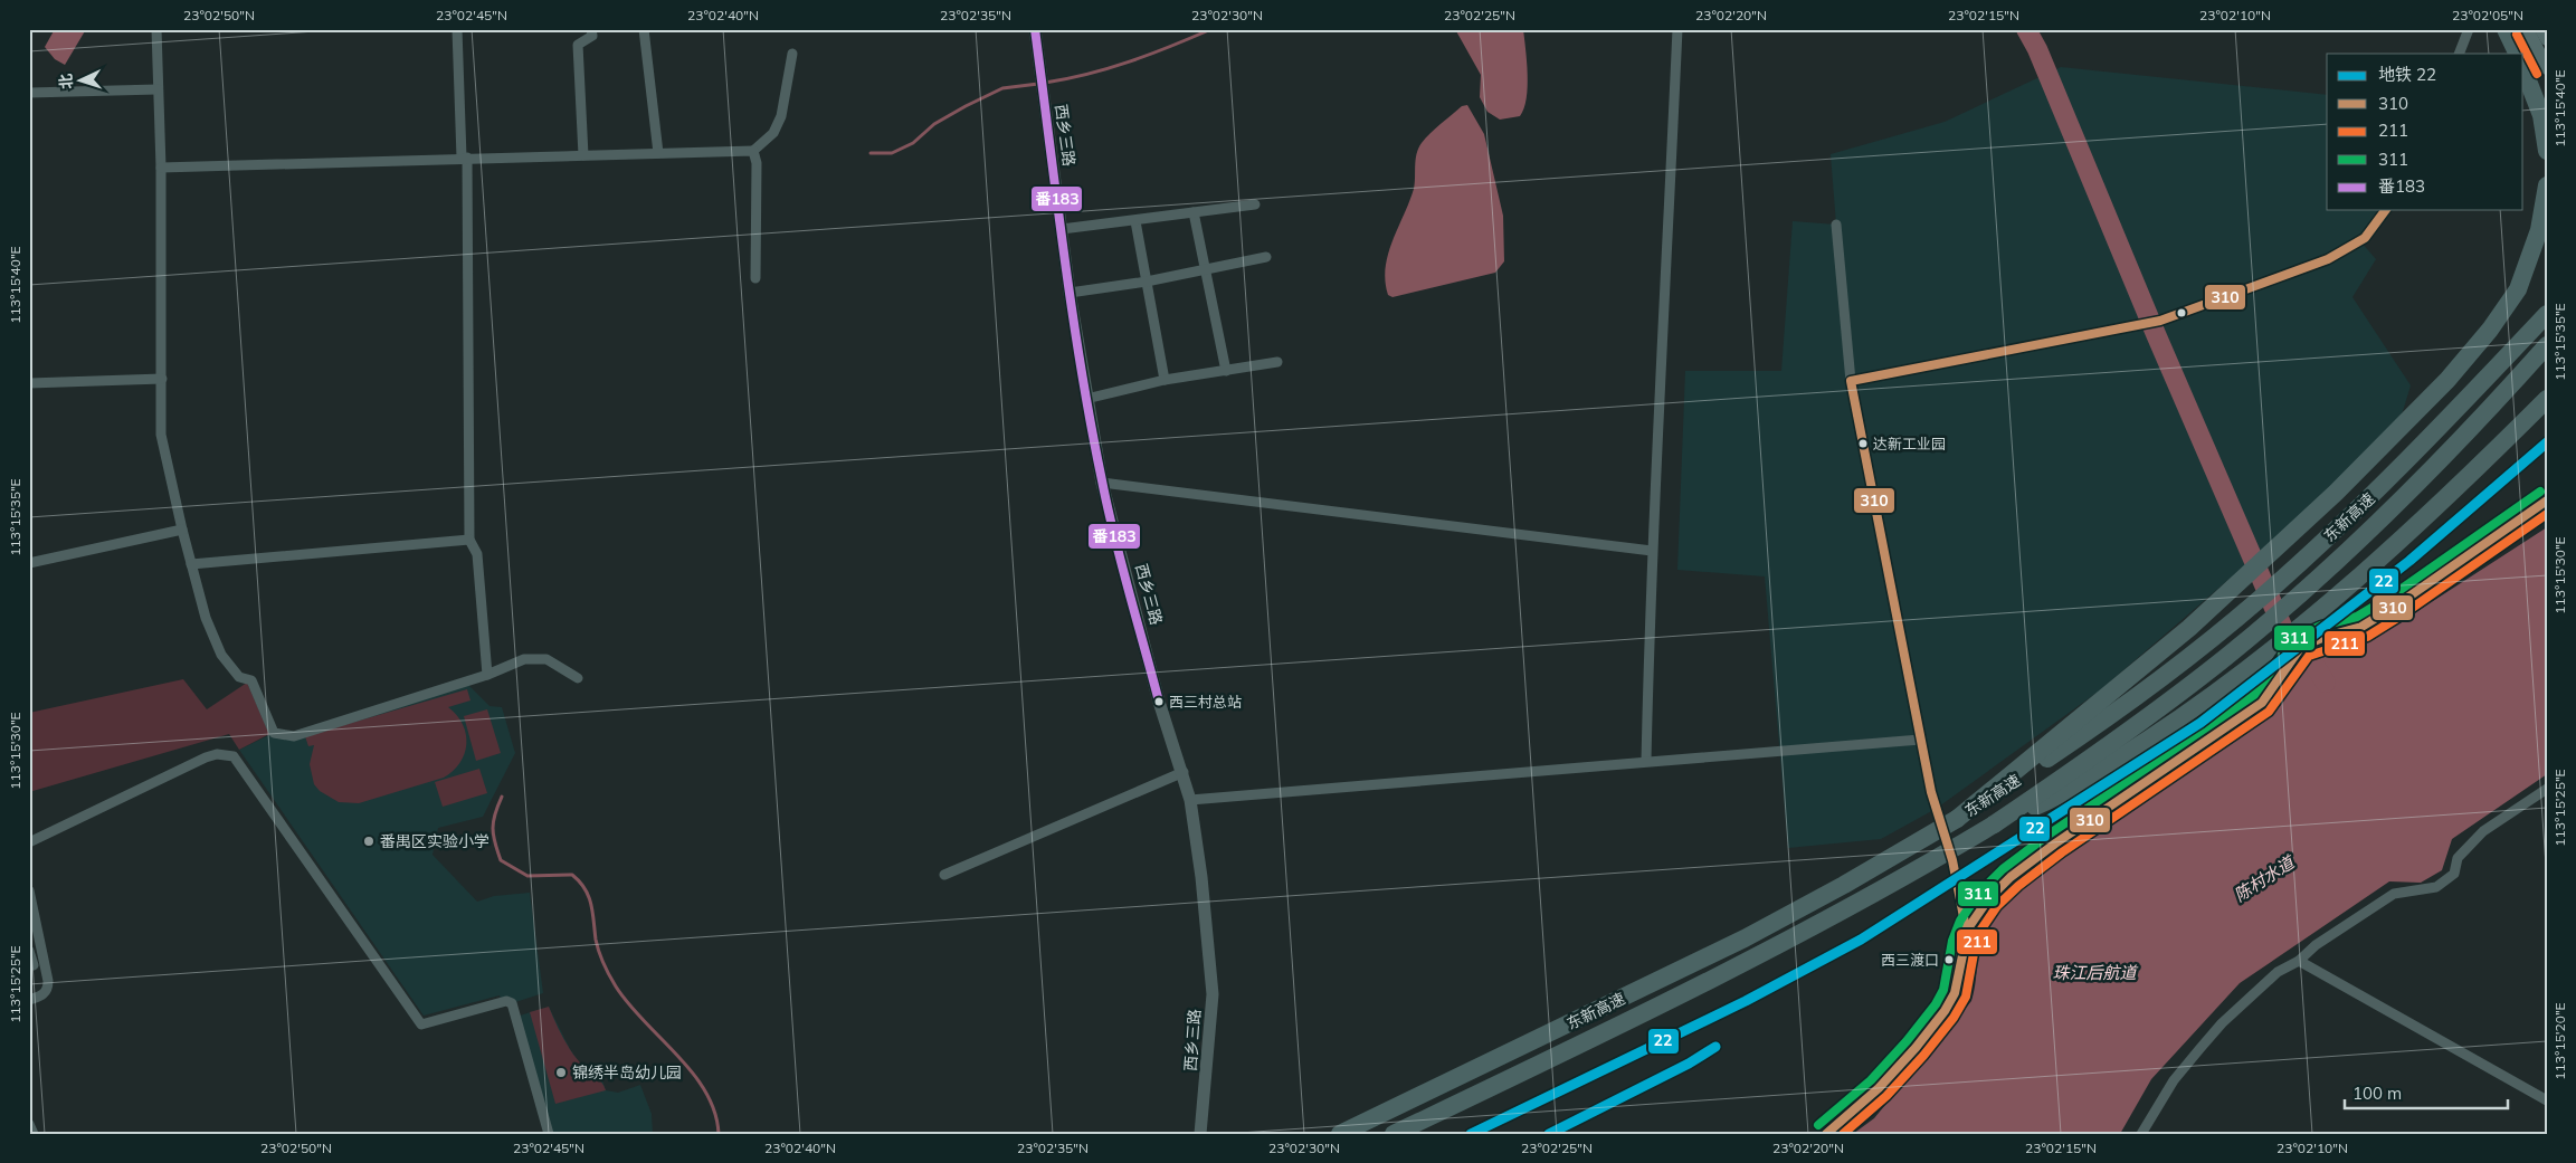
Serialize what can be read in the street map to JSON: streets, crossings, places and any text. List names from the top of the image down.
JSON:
{
  "streets": {
    "highway": ["东新高速"],
    "street": ["西乡三路"]
  },
  "water": ["陈村水道", "珠江后航道"],
  "places": [
    "达新工业园",
    "西三村总站",
    "番禺区实验小学",
    "西三渡口",
    "锦绣半岛幼儿园"
  ],
  "lines": [
    "transit line 番183",
    "transit line 211",
    "transit line 310",
    "metro line 22",
    "transit line 311"
  ],
  "legend": [
    "地铁 22",
    "310",
    "211",
    "311",
    "番183"
  ],
  "scale_bar": "100 m",
  "north": "left",
  "coordinates": [
    "23°02'50\"N",
    "23°02'45\"N",
    "23°02'40\"N",
    "23°02'35\"N",
    "23°02'30\"N",
    "23°02'25\"N",
    "23°02'20\"N",
    "23°02'15\"N",
    "23°02'10\"N",
    "23°02'05\"N",
    "113°15'40\"E",
    "113°15'35\"E",
    "113°15'30\"E",
    "113°15'25\"E",
    "113°15'20\"E"
  ]
}
